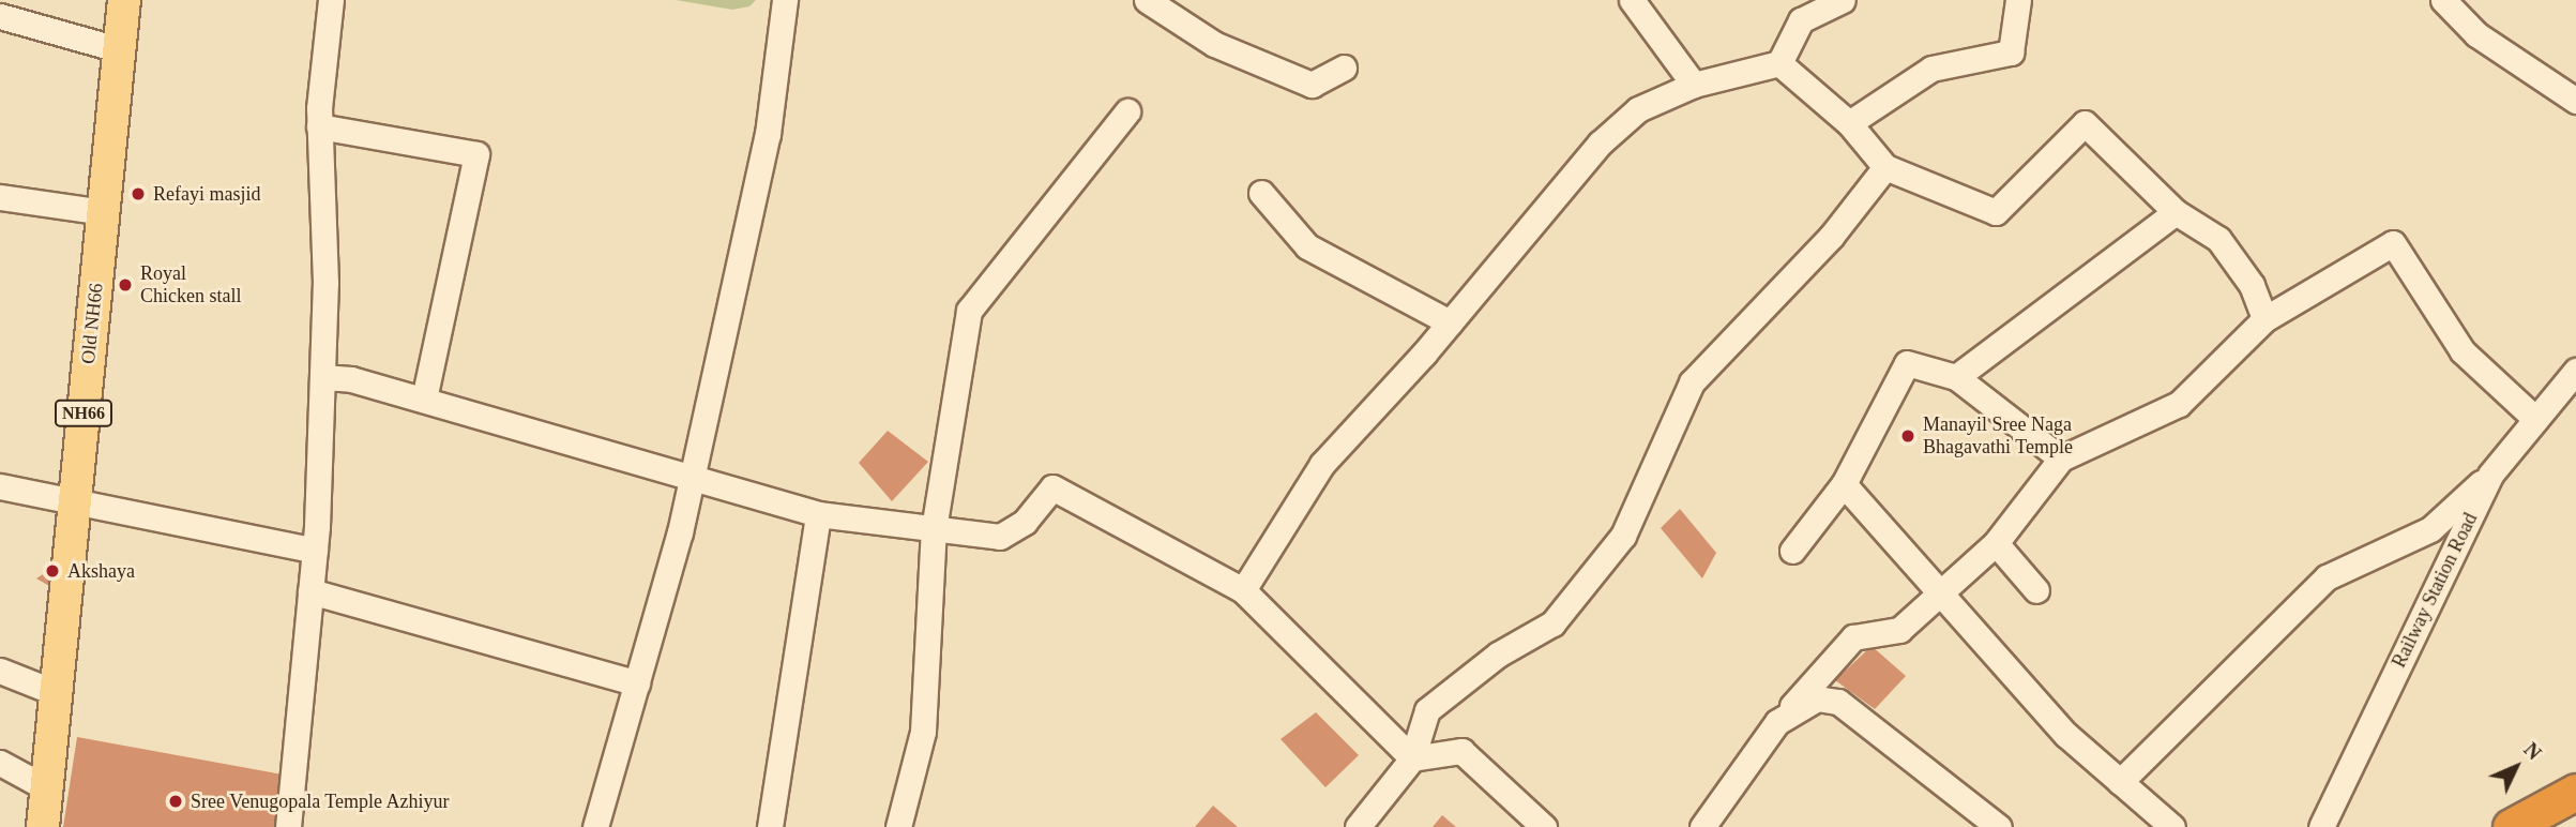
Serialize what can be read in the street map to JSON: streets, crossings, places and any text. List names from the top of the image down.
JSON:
{
  "streets": {
    "main road": ["Old NH66", "NH66"],
    "street": ["Railway Station Road"]
  },
  "places": [
    "Refayi masjid",
    "Royal Chicken stall",
    "Manayil Sree Naga Bhagavathi Temple",
    "Akshaya",
    "Sree Venugopala Temple Azhiyur"
  ],
  "north": "top right"
}
